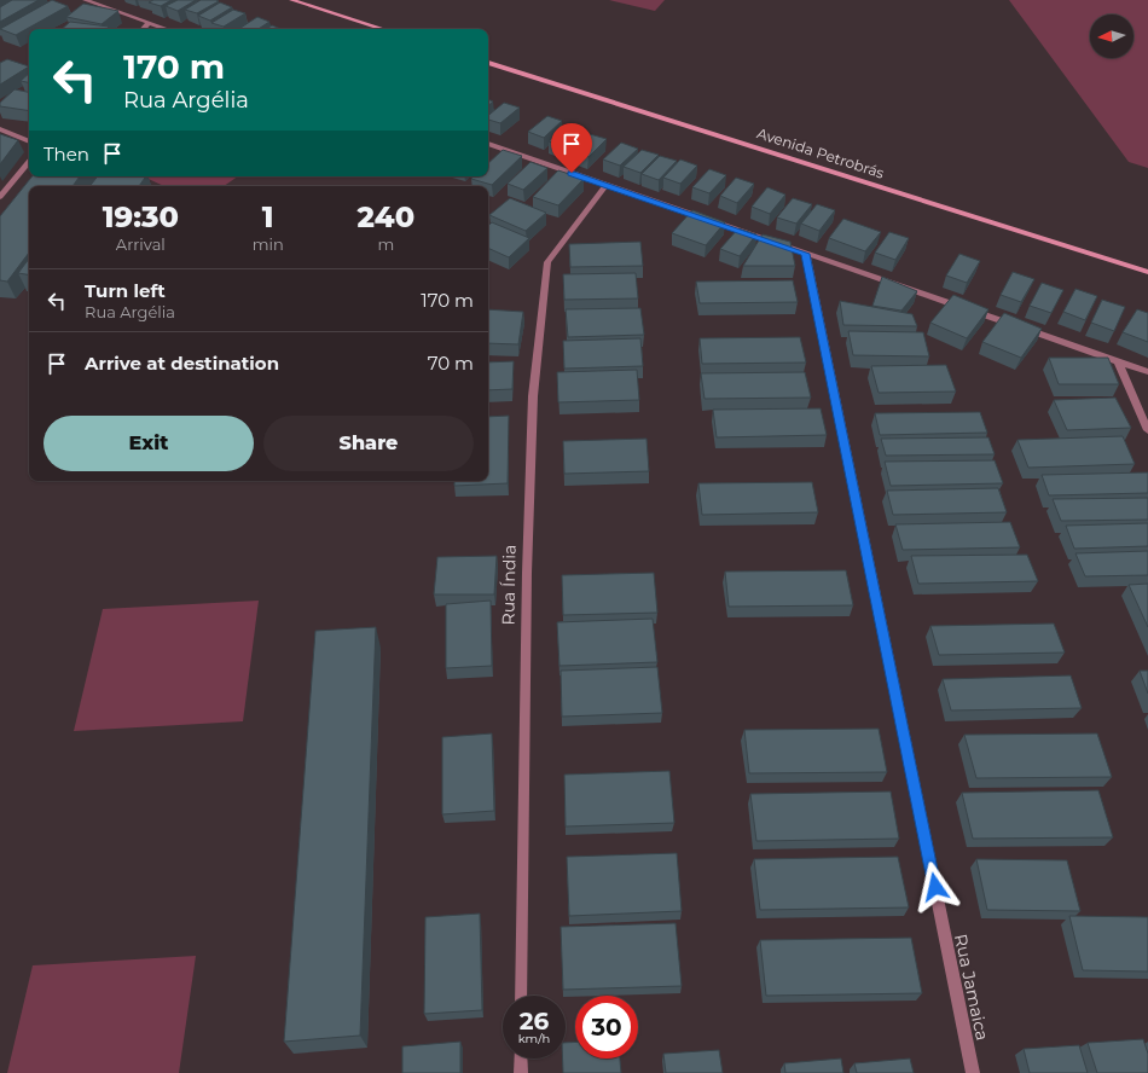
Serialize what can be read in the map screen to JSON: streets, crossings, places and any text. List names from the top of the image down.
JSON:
{
  "streets": {
    "main road": ["Avenida Petrobrás"],
    "street": ["Rua Índia", "Rua Jamaica"]
  },
  "north": "left",
  "page": {
    "turn": ["170 m", "Rua Argélia"],
    "then": "Then",
    "eta": [
      "19:30",
      "Arrival",
      "1",
      "min",
      "240",
      "m"
    ],
    "list": [
      {
        "name": "Turn left",
        "note": "Rua Argélia",
        "value": "170 m"
      },
      {
        "name": "Arrive at destination",
        "value": "70 m"
      }
    ],
    "buttons": ["Exit", "Share"],
    "speed": "26 km/h",
    "limit": "30"
  }
}
